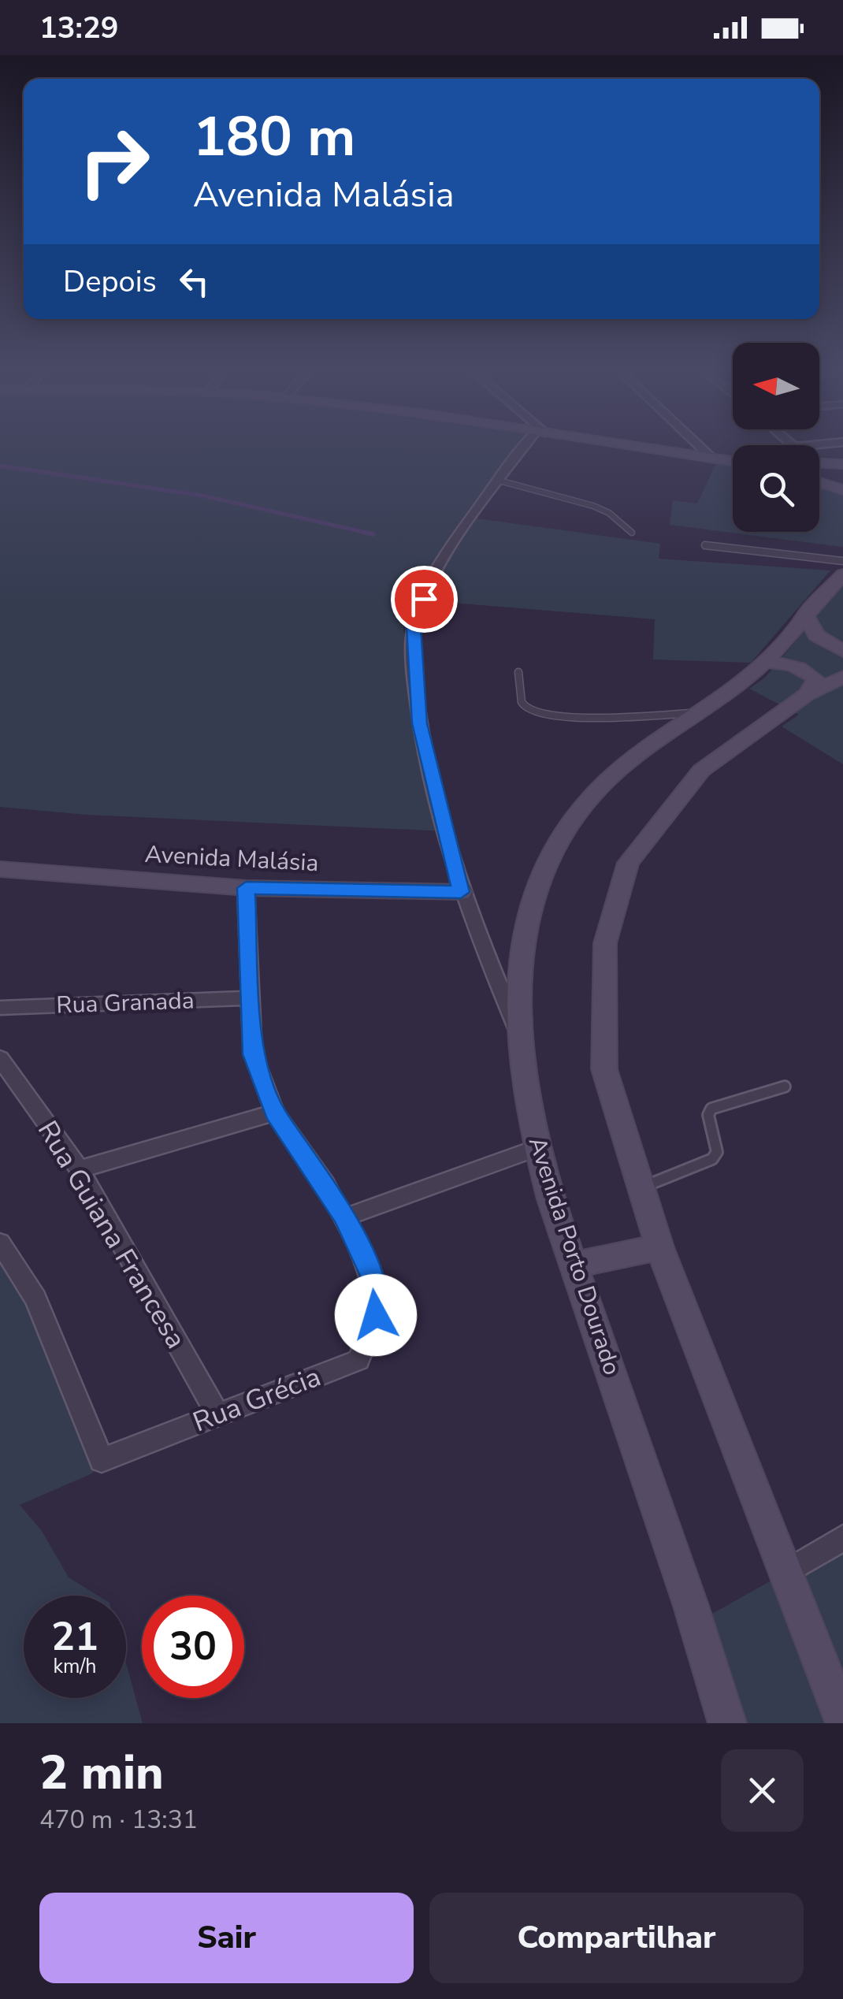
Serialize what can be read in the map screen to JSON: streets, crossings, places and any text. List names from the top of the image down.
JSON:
{
  "streets": {
    "street": [
      "Avenida Malásia",
      "Rua Granada",
      "Rua Guiana Francesa",
      "Avenida Porto Dourado",
      "Rua Grécia"
    ]
  },
  "crossings": [
    ["Avenida Malásia", "Rua Grécia"],
    ["Rua Granada", "Rua Grécia"],
    ["Rua Guiana Francesa", "Rua Grécia"]
  ],
  "north": "left",
  "page": {
    "status": "13:29",
    "turn": ["180 m", "Avenida Malásia"],
    "then": "Depois",
    "speed": "21 km/h",
    "limit": "30",
    "heading": ["2 min", "470 m · 13:31"],
    "buttons": ["Sair", "Compartilhar"]
  }
}
